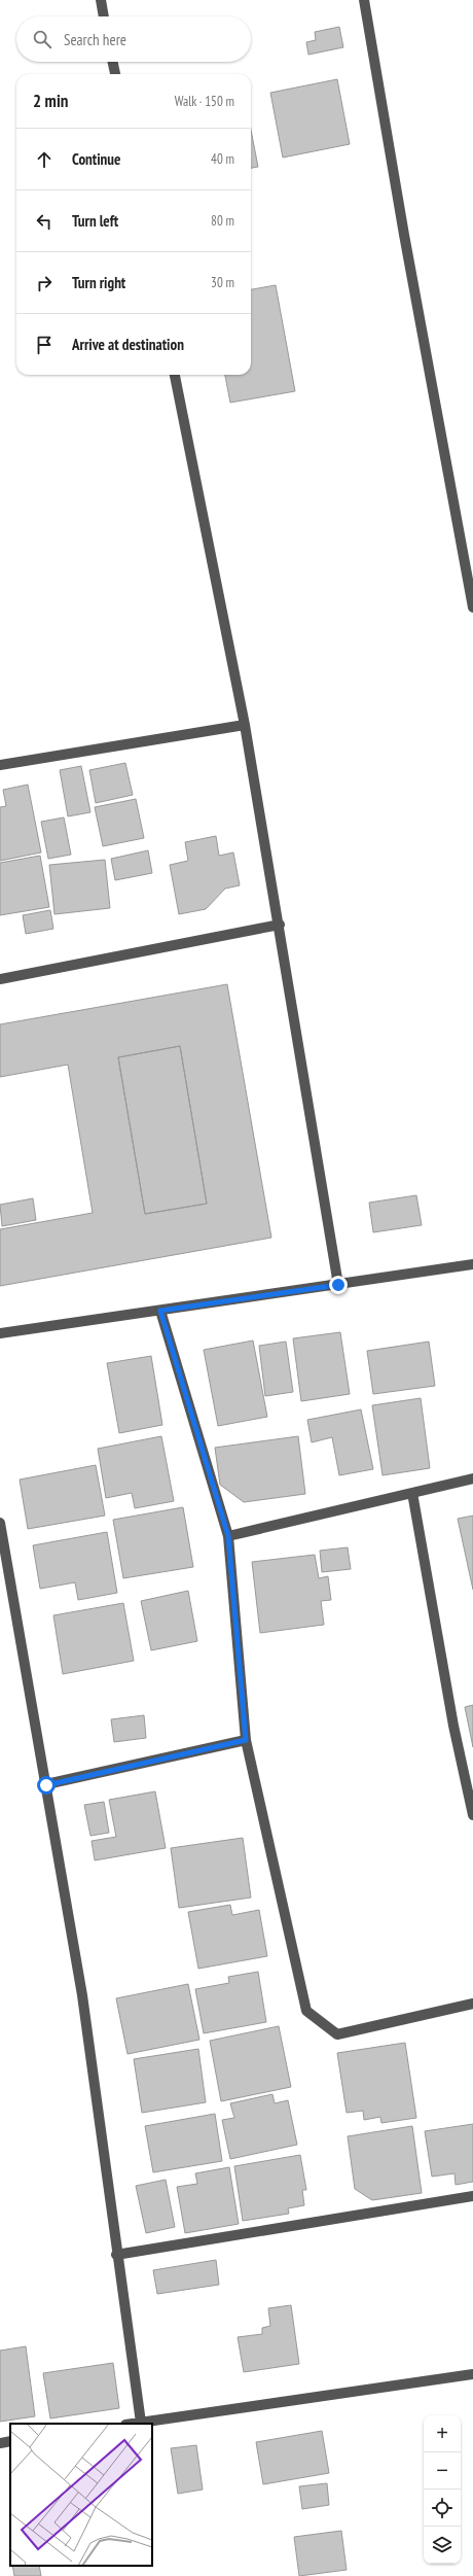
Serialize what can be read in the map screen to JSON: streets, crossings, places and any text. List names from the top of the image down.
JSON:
{
  "page": {
    "search": "Search here",
    "heading": ["2 min", "Walk · 150 m"],
    "list": [
      ["Continue", "40 m"],
      ["Turn left", "80 m"],
      ["Turn right", "30 m"],
      "Arrive at destination"
    ],
    "map_buttons": ["+", "−"]
  }
}
